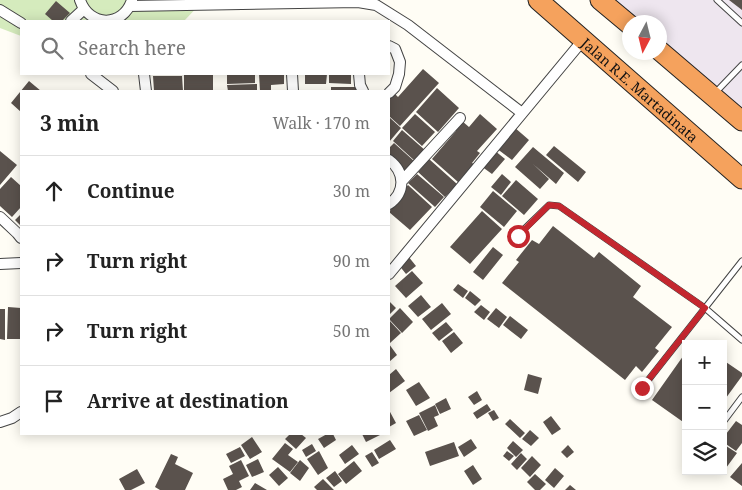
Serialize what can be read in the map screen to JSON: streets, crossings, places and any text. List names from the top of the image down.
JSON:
{
  "streets": {
    "highway": ["Jalan R.E. Martadinata"]
  },
  "north": "bottom",
  "page": {
    "search": "Search here",
    "heading": ["3 min", "Walk · 170 m"],
    "list": [
      ["Continue", "30 m"],
      ["Turn right", "90 m"],
      ["Turn right", "50 m"],
      "Arrive at destination"
    ],
    "map_buttons": ["+", "−"]
  }
}
